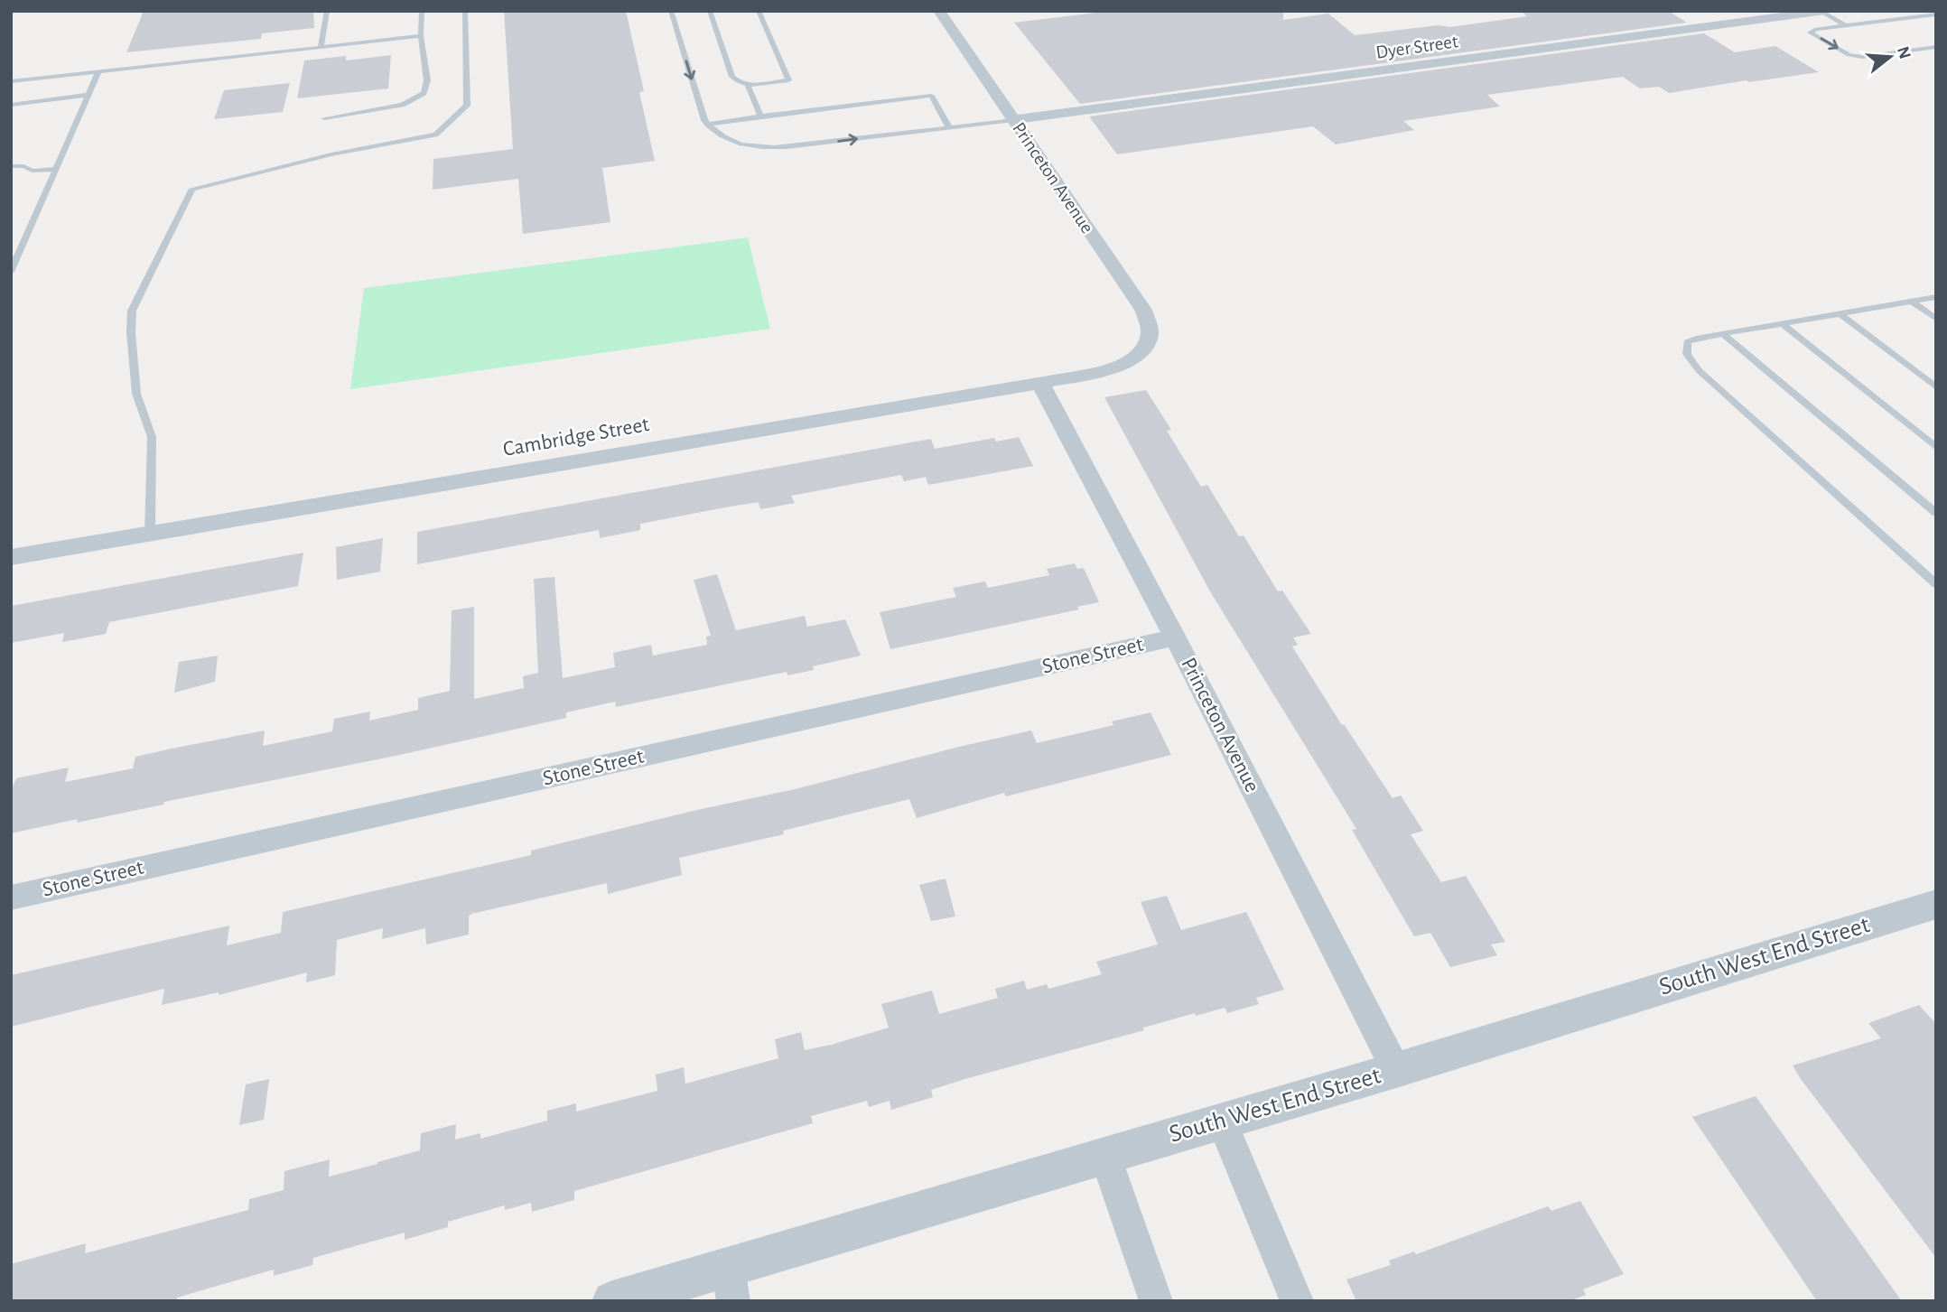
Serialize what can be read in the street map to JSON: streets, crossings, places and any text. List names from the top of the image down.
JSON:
{
  "streets": {
    "street": [
      "Dyer Street",
      "Princeton Avenue",
      "Cambridge Street",
      "Stone Street",
      "South West End Street"
    ]
  },
  "crossings": [
    ["Dyer Street", "Princeton Avenue"],
    ["Princeton Avenue", "Cambridge Street"],
    ["Princeton Avenue", "Stone Street"],
    ["Princeton Avenue", "South West End Street"]
  ],
  "north": "right"
}
